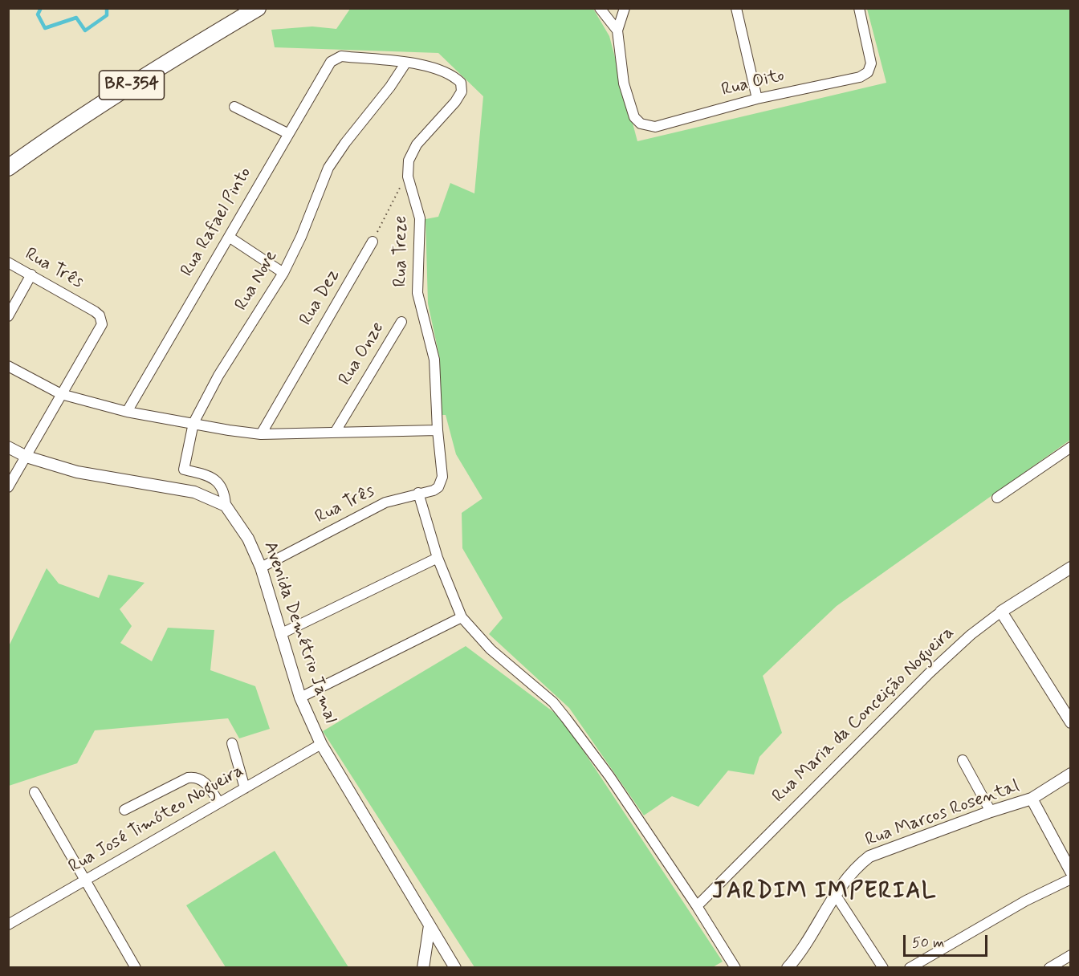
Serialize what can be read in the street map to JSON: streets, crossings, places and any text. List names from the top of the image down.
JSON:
{
  "streets": {
    "highway": ["BR-354"],
    "street": [
      "Rua Oito",
      "Rua Rafael Pinto",
      "Rua Treze",
      "Rua Três",
      "Rua Nove",
      "Rua Dez",
      "Rua Onze",
      "Avenida Demétrio Jamal",
      "Rua Maria da Conceição Nogueira",
      "Rua Marcos Rosental",
      "Rua José Timóteo Nogueira"
    ]
  },
  "crossings": [
    ["Rua Rafael Pinto", "Rua Treze"],
    ["Rua Treze", "Rua Três"],
    ["Rua Treze", "Rua Nove"],
    ["Rua Três", "Avenida Demétrio Jamal"],
    ["Rua Nove", "Avenida Demétrio Jamal"],
    ["Avenida Demétrio Jamal", "Rua José Timóteo Nogueira"]
  ],
  "districts": ["JARDIM IMPERIAL"],
  "scale_bar": "50 m"
}
